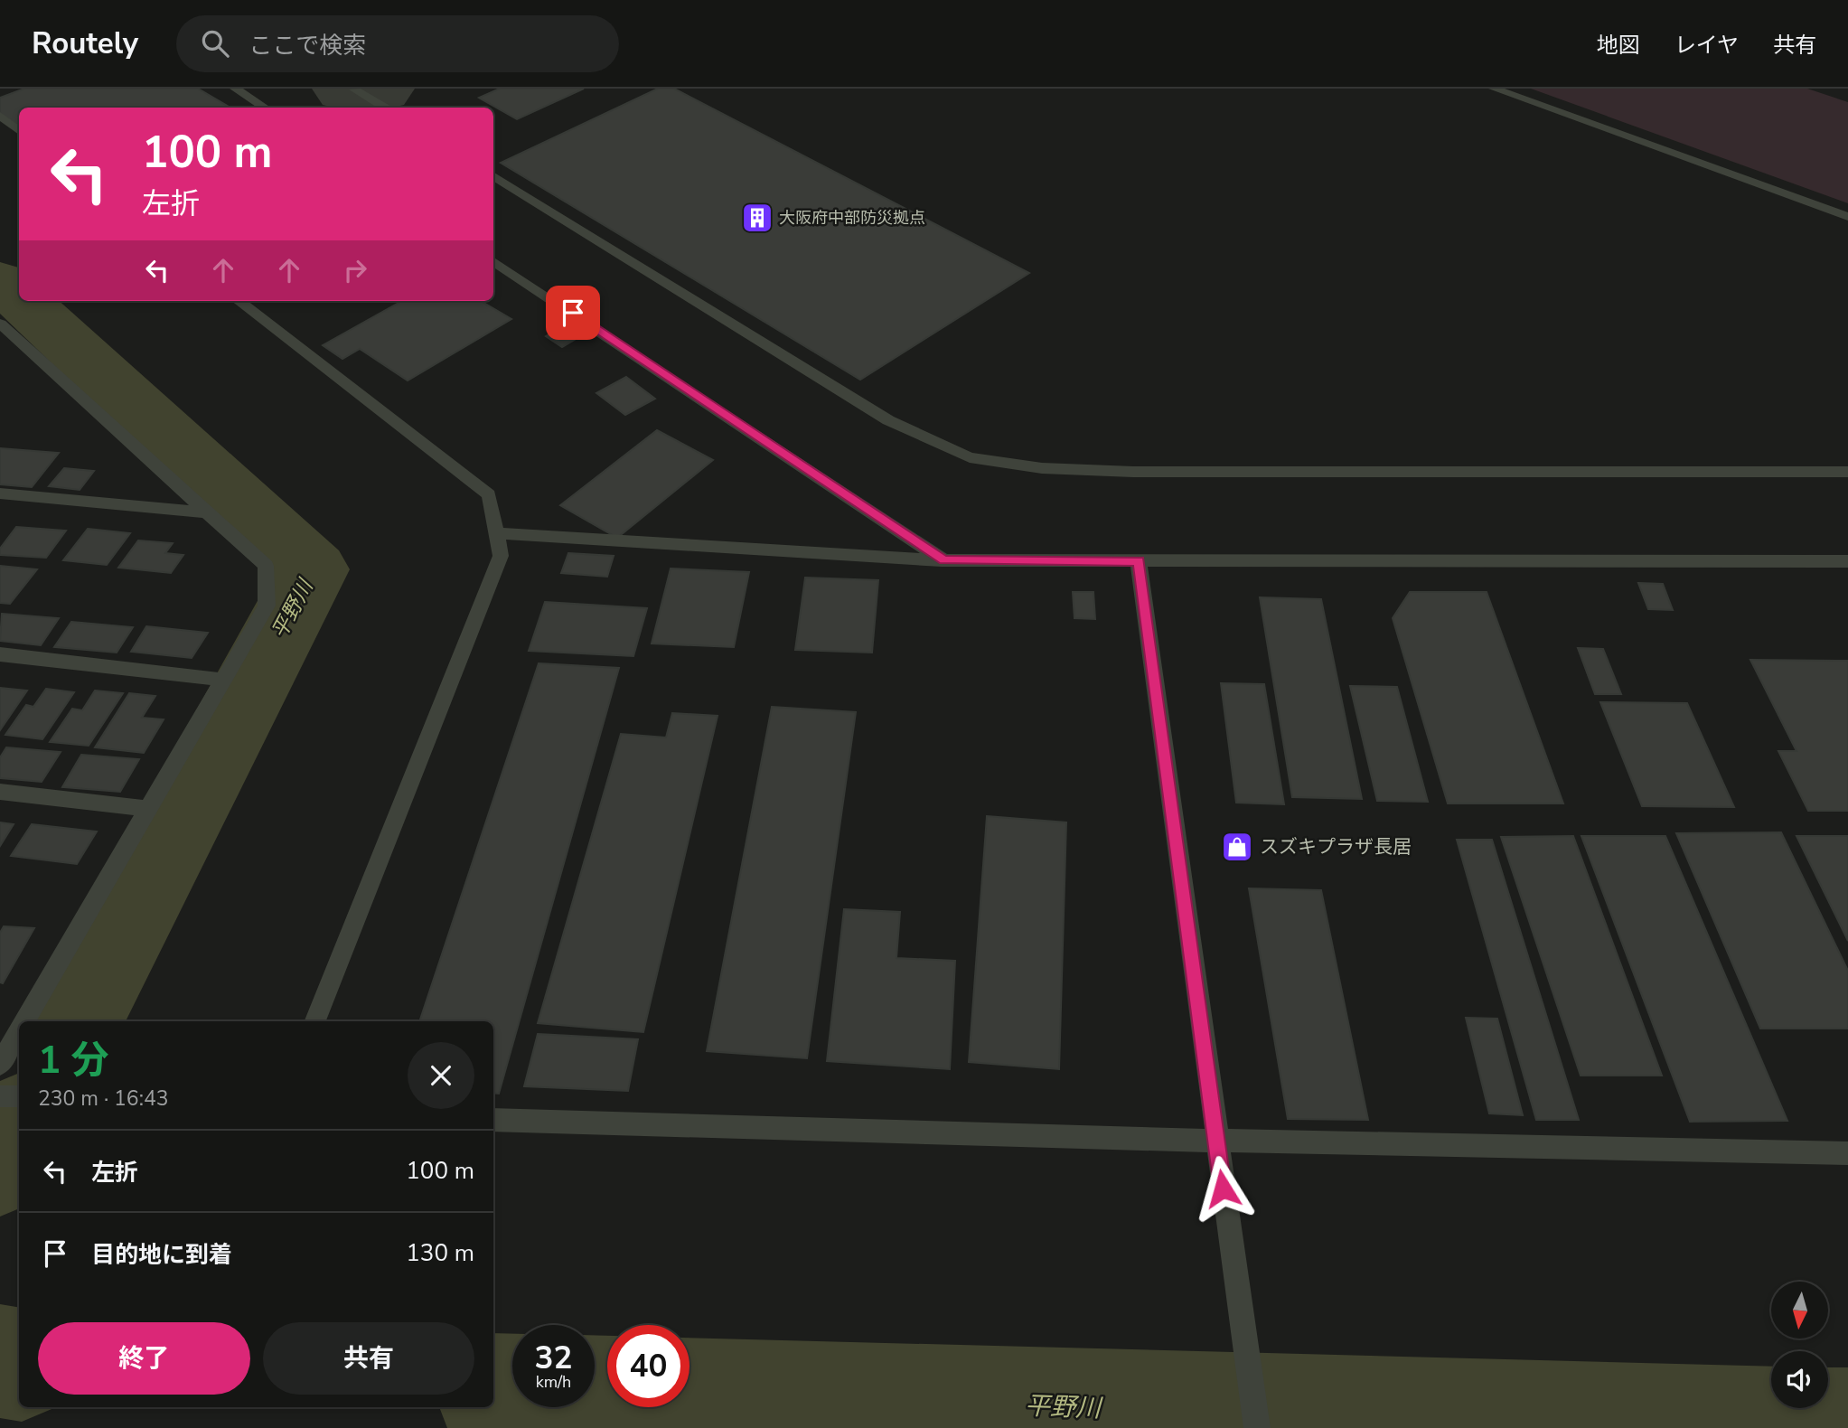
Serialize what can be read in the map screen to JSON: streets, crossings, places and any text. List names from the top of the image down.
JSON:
{
  "water": ["平野川"],
  "places": {
    "building": ["大阪府中部防災拠点"],
    "shop": ["スズキプラザ長居"]
  },
  "north": "bottom",
  "page": {
    "header": "Routely",
    "search": "ここで検索",
    "nav": ["地図", "レイヤ", "共有"],
    "turn": ["100 m", "左折"],
    "heading": ["1 分", "230 m · 16:43"],
    "list": [
      {
        "name": "左折",
        "value": "100 m"
      },
      {
        "name": "目的地に到着",
        "value": "130 m"
      }
    ],
    "buttons": ["終了", "共有"],
    "speed": "32 km/h",
    "limit": "40"
  }
}
